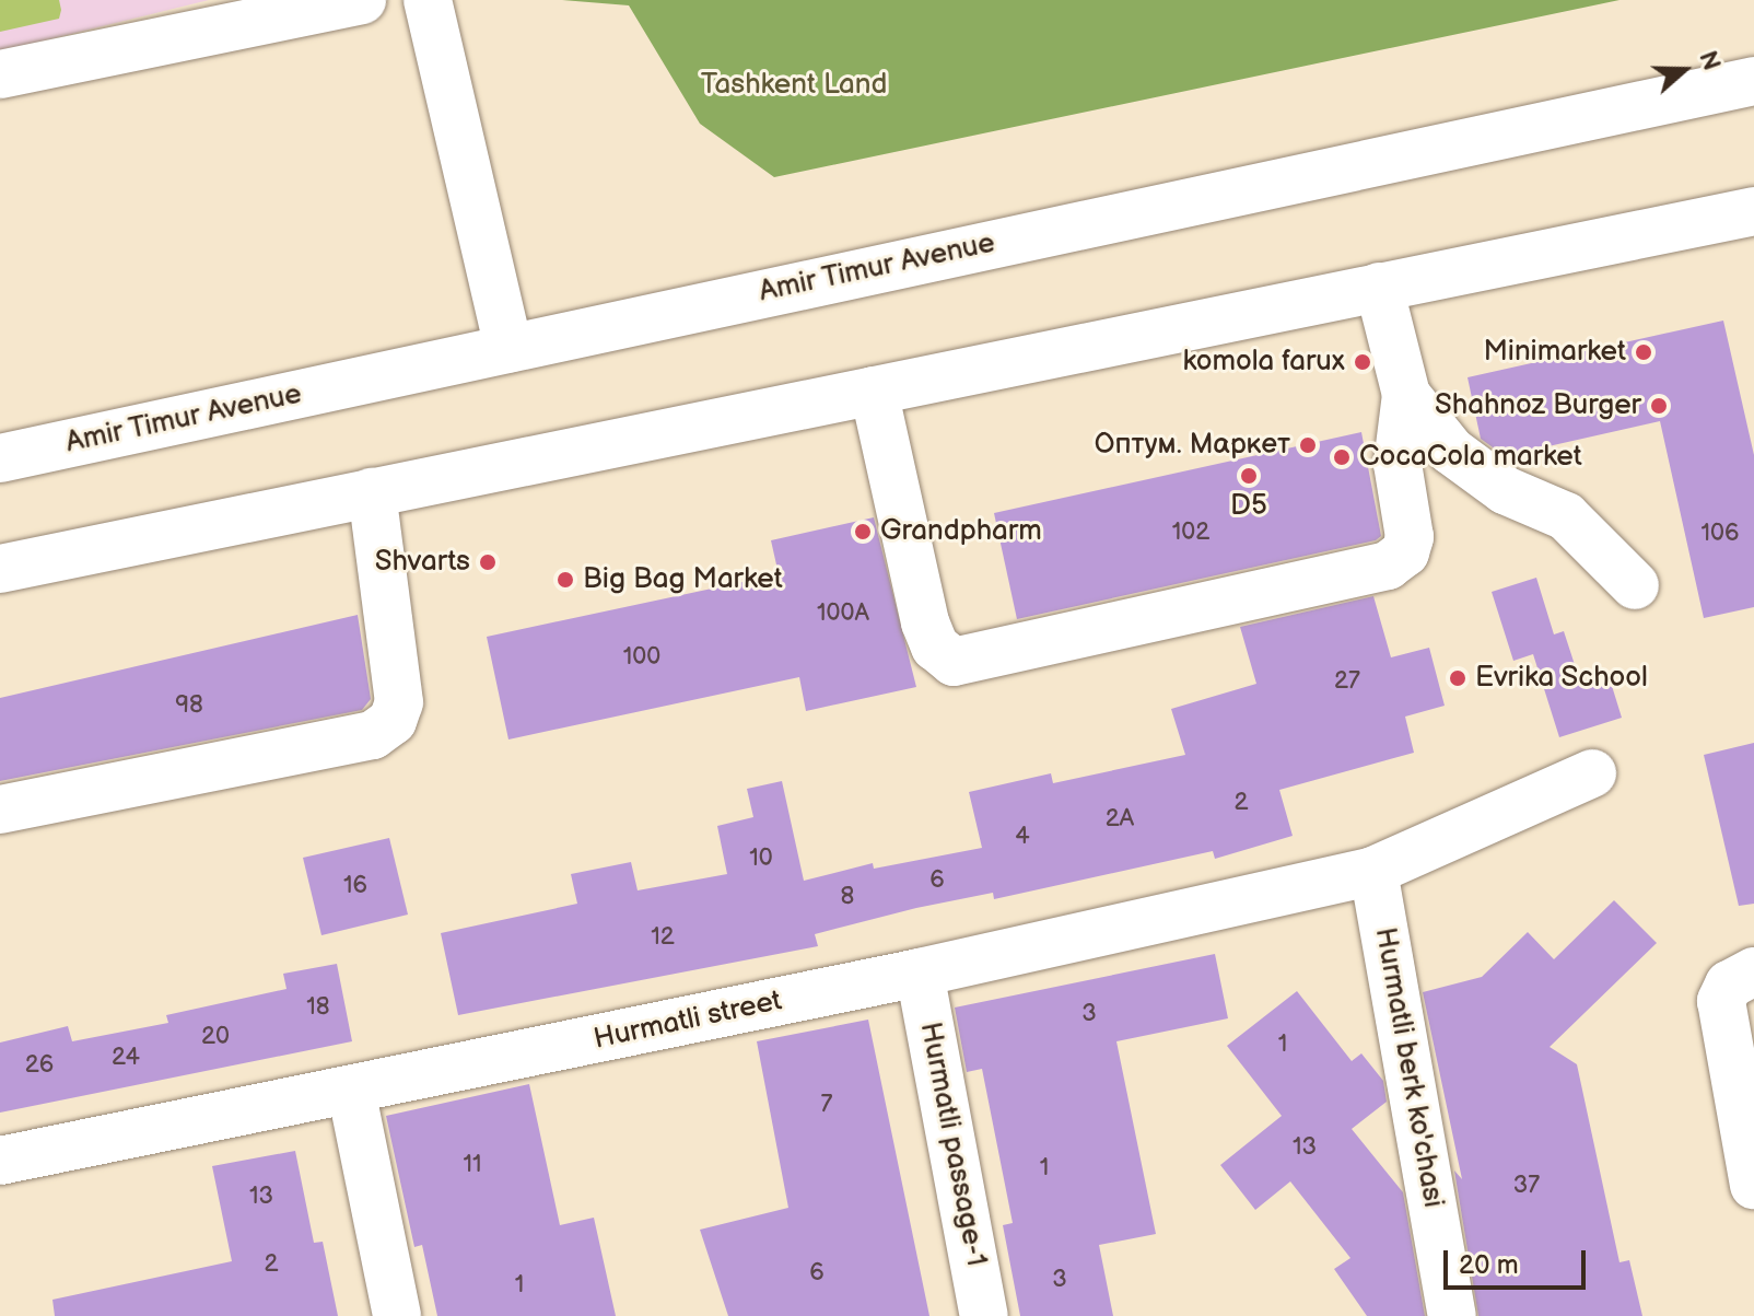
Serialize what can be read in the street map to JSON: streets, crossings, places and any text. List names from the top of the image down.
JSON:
{
  "streets": {
    "main road": [
      "Amir Timur Avenue",
      "Hurmatli street",
      "Hurmatli berk ko'chasi",
      "Hurmatli passage-1"
    ]
  },
  "crossings": [
    ["Hurmatli street", "Hurmatli berk ko'chasi"],
    ["Hurmatli street", "Hurmatli passage-1"]
  ],
  "parks": ["Tashkent Land"],
  "places": [
    "Minimarket",
    "komola farux",
    "Shahnoz Burger",
    "Оптум. Маркет",
    "CocaCola market",
    "D5",
    "Grandpharm",
    "Shvarts",
    "Big Bag Market",
    "Evrika School"
  ],
  "house_numbers": [
    "102",
    "106",
    "100A",
    "100",
    "27",
    "98",
    "2",
    "2А",
    "4",
    "10",
    "6",
    "16",
    "8",
    "12",
    "18",
    "3",
    "20",
    "1",
    "24",
    "26",
    "7",
    "13",
    "11",
    "1",
    "37",
    "13",
    "2",
    "6",
    "3",
    "1"
  ],
  "scale_bar": "20 m",
  "north": "right"
}
